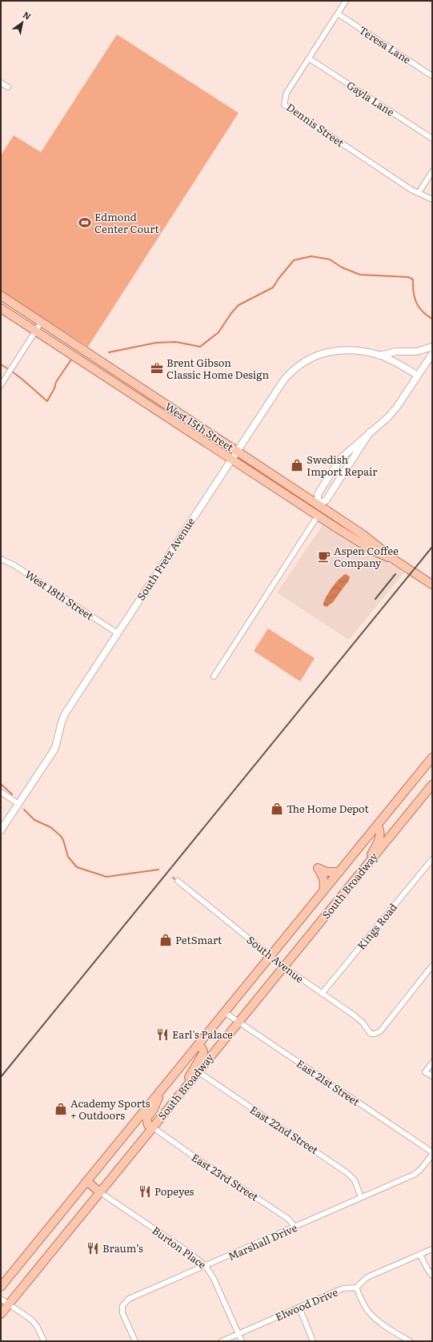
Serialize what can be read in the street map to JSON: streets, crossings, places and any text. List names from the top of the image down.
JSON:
{
  "streets": {
    "main road": ["West 15th Street", "South Broadway"],
    "street": [
      "Teresa Lane",
      "Gayla Lane",
      "Dennis Street",
      "South Fretz Avenue",
      "West 18th Street",
      "Kings Road",
      "South Avenue",
      "East 21st Street",
      "East 22nd Street",
      "East 23rd Street",
      "Marshall Drive",
      "Burton Place",
      "Elwood Drive"
    ]
  },
  "crossings": [
    ["Teresa Lane", "Dennis Street"],
    ["Gayla Lane", "Dennis Street"],
    ["West 15th Street", "South Fretz Avenue"],
    ["South Fretz Avenue", "West 18th Street"],
    ["South Broadway", "South Avenue"],
    ["South Broadway", "East 21st Street"],
    ["South Broadway", "East 22nd Street"],
    ["South Broadway", "East 23rd Street"],
    ["South Broadway", "Burton Place"],
    ["Kings Road", "South Avenue"],
    ["East 22nd Street", "Marshall Drive"],
    ["East 23rd Street", "Marshall Drive"],
    ["Marshall Drive", "Burton Place"],
    ["Burton Place", "Elwood Drive"]
  ],
  "places": {
    "sports": ["Edmond Center Court"],
    "office": ["Brent Gibson Classic Home Design"],
    "shop": [
      "Swedish Import Repair",
      "The Home Depot",
      "PetSmart",
      "Academy Sports + Outdoors"
    ],
    "cafe": ["Aspen Coffee Company"],
    "restaurant": ["Earl's Palace", "Popeyes", "Braum’s"]
  },
  "north": "top right"
}
